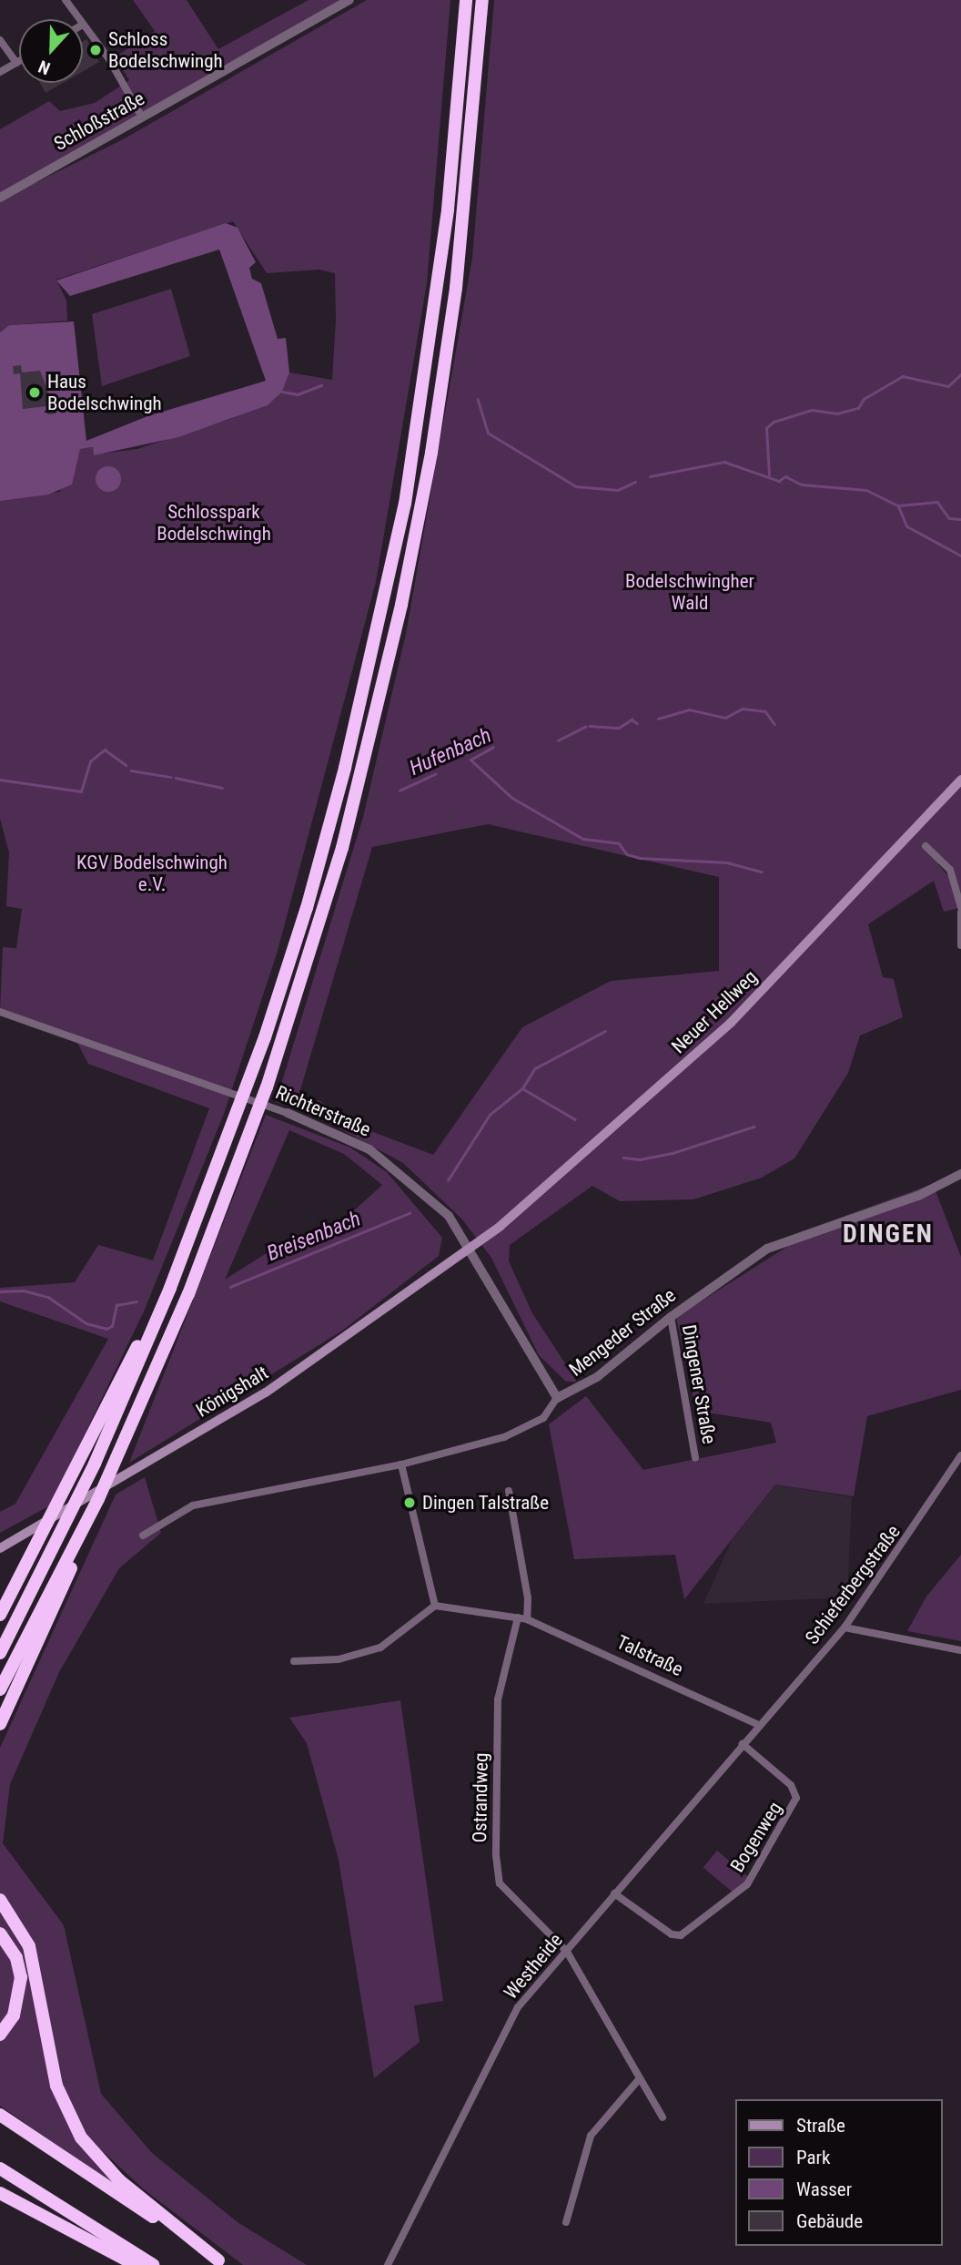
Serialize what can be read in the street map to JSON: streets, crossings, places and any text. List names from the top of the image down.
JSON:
{
  "streets": {
    "main road": ["Neuer Hellweg", "Königshalt"],
    "street": [
      "Schloßstraße",
      "Richterstraße",
      "Mengeder Straße",
      "Dingener Straße",
      "Schieferbergstraße",
      "Talstraße",
      "Ostrandweg",
      "Bogenweg",
      "Westheide"
    ]
  },
  "crossings": [
    ["Neuer Hellweg", "Richterstraße"],
    ["Neuer Hellweg", "Königshalt"],
    ["Richterstraße", "Mengeder Straße"],
    ["Richterstraße", "Königshalt"],
    ["Mengeder Straße", "Dingener Straße"],
    ["Schieferbergstraße", "Talstraße"],
    ["Schieferbergstraße", "Westheide"],
    ["Talstraße", "Ostrandweg"],
    ["Talstraße", "Westheide"],
    ["Ostrandweg", "Westheide"],
    ["Bogenweg", "Westheide"]
  ],
  "districts": ["DINGEN"],
  "water": ["Hufenbach", "Breisenbach"],
  "parks": ["Schlosspark Bodelschwingh", "Bodelschwingher Wald", "KGV Bodelschwingh e.V."],
  "places": ["Schloss Bodelschwingh", "Haus Bodelschwingh", "Dingen Talstraße"],
  "legend": [
    "Straße",
    "Park",
    "Wasser",
    "Gebäude"
  ],
  "north": "bottom"
}
